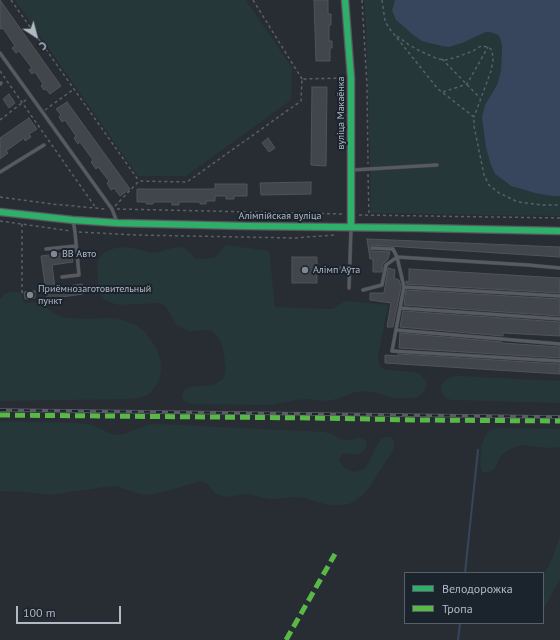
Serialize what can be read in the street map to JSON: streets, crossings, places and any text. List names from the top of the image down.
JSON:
{
  "streets": {
    "street": ["вуліца Макаёнка", "Алімпійская вуліца"]
  },
  "crossings": [
    ["вуліца Макаёнка", "Алімпійская вуліца"]
  ],
  "places": ["ВВ Авто", "Алімп Аўта", "Приёмнозаготовительный пункт"],
  "legend": ["Велодорожка", "Тропа"],
  "scale_bar": "100 m",
  "north": "bottom right"
}
